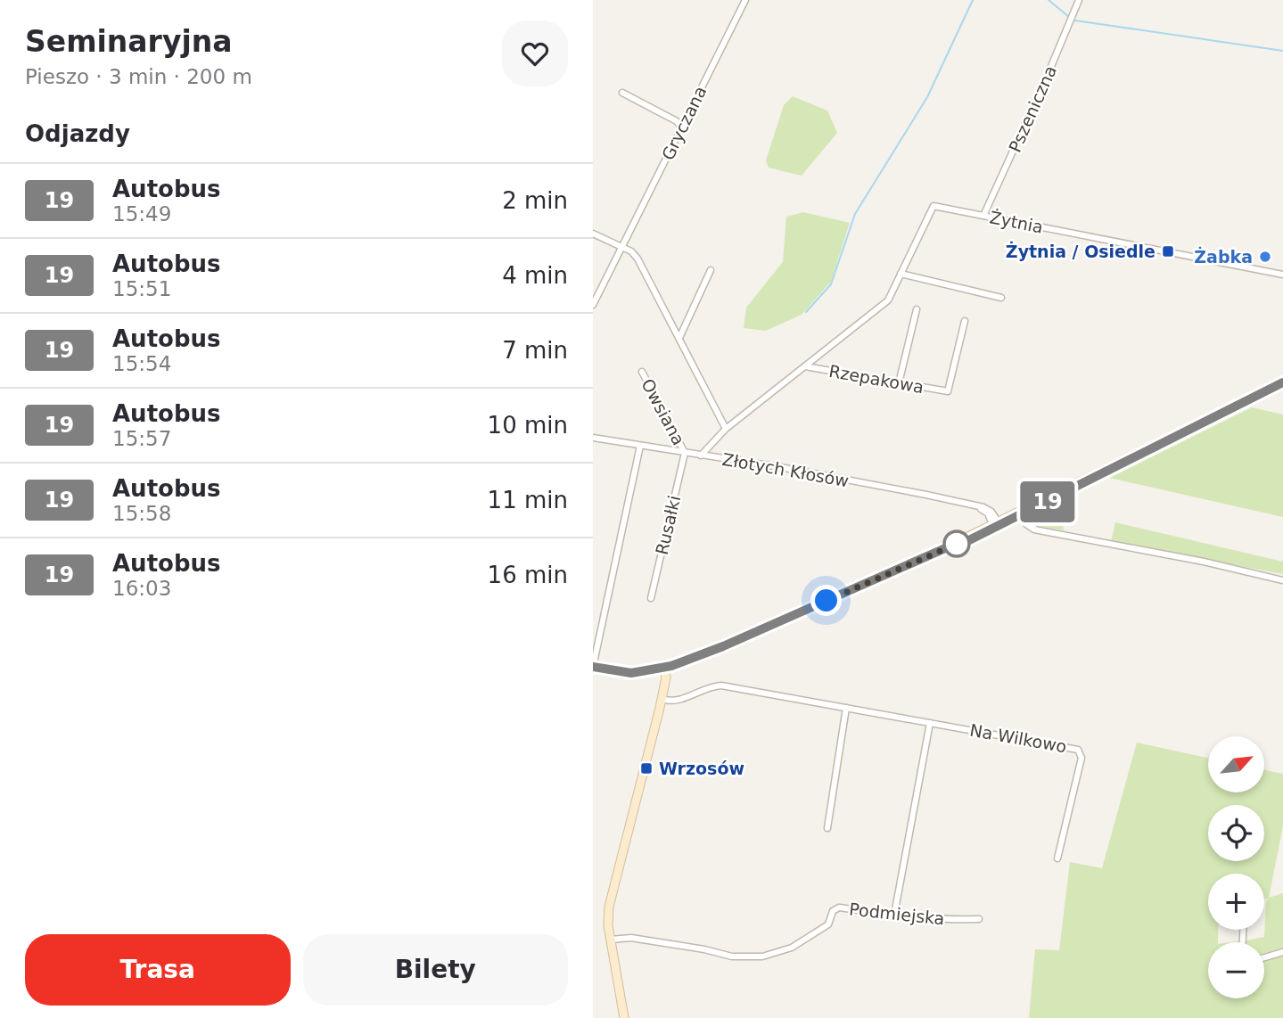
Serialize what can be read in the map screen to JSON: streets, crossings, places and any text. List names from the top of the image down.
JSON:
{
  "streets": {
    "street": [
      "Pszeniczna",
      "Gryczana",
      "Żytnia",
      "Rzepakowa",
      "Owsiana",
      "Złotych Kłosów",
      "Rusałki",
      "Na Wilkowo",
      "Podmiejska"
    ]
  },
  "crossings": [
    ["Pszeniczna", "Żytnia"],
    ["Żytnia", "Rzepakowa"],
    ["Żytnia", "Złotych Kłosów"],
    ["Owsiana", "Złotych Kłosów"],
    ["Owsiana", "Rusałki"],
    ["Złotych Kłosów", "Rusałki"]
  ],
  "places": {
    "transit": ["Żytnia / Osiedle", "Wrzosów"],
    "other": ["Żabka"]
  },
  "lines": ["bus line 19"],
  "north": "top right",
  "page": {
    "heading": [
      ["Seminaryjna", "Pieszo · 3 min · 200 m"],
      "Odjazdy"
    ],
    "on_map": "19",
    "list": [
      {
        "mark": "19",
        "name": "Autobus",
        "note": "15:49",
        "value": "2 min"
      },
      {
        "mark": "19",
        "name": "Autobus",
        "note": "15:51",
        "value": "4 min"
      },
      {
        "mark": "19",
        "name": "Autobus",
        "note": "15:54",
        "value": "7 min"
      },
      {
        "mark": "19",
        "name": "Autobus",
        "note": "15:57",
        "value": "10 min"
      },
      {
        "mark": "19",
        "name": "Autobus",
        "note": "15:58",
        "value": "11 min"
      },
      {
        "mark": "19",
        "name": "Autobus",
        "note": "16:03",
        "value": "16 min"
      }
    ],
    "map_buttons": ["+", "−"],
    "buttons": ["Trasa", "Bilety"]
  }
}
